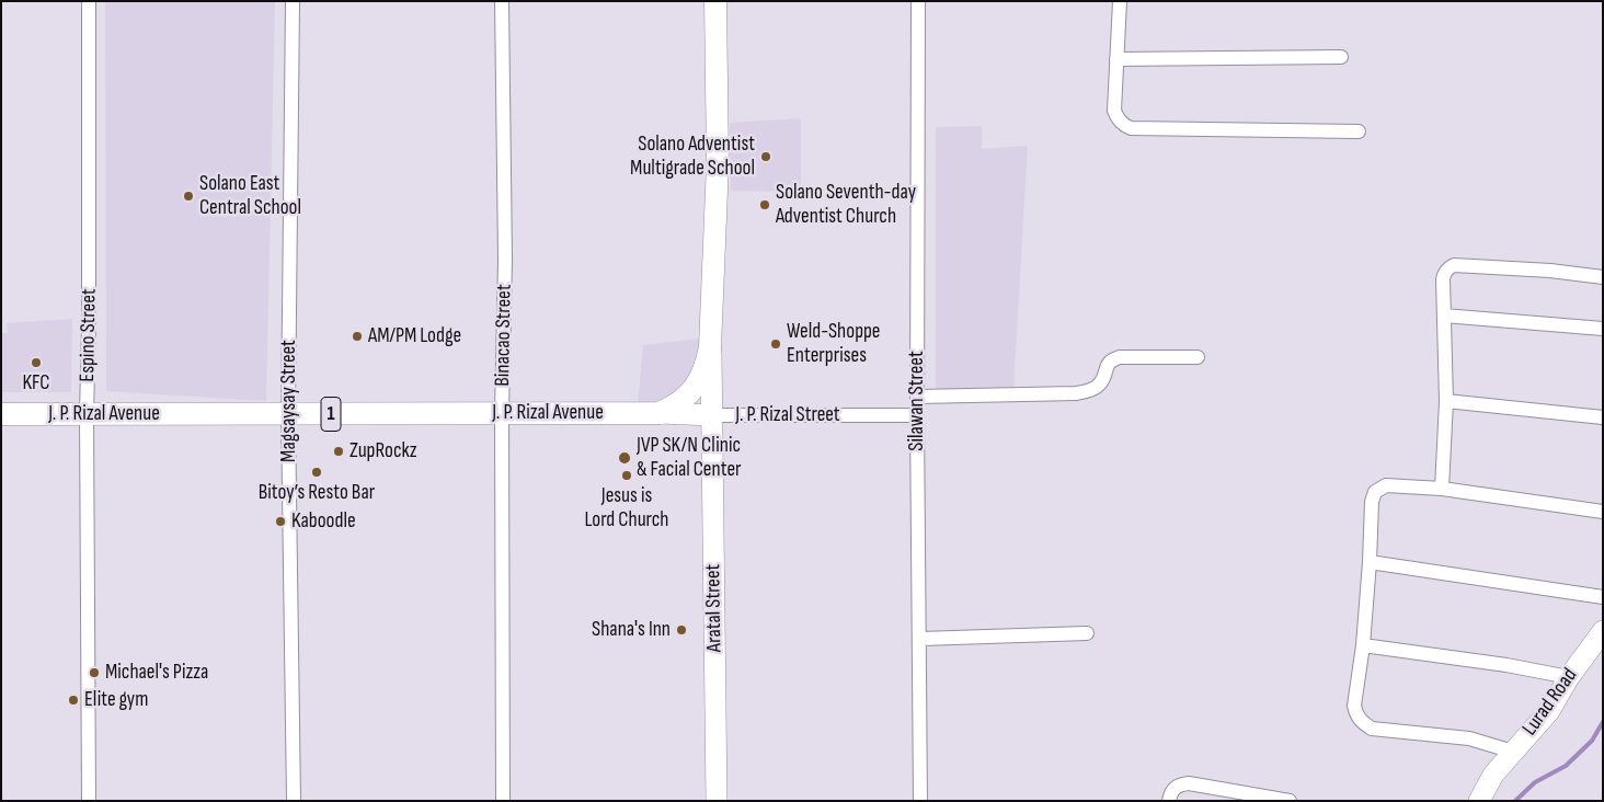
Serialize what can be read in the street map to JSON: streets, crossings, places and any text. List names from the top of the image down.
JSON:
{
  "streets": {
    "main road": ["J. P. Rizal Avenue", "1"],
    "street": [
      "Espino Street",
      "Binacao Street",
      "Magsaysay Street",
      "Silawan Street",
      "J. P. Rizal Street",
      "Aratal Street",
      "Lurad Road"
    ]
  },
  "crossings": [
    ["Espino Street", "J. P. Rizal Avenue"],
    ["Binacao Street", "J. P. Rizal Avenue"],
    ["Magsaysay Street", "J. P. Rizal Avenue"],
    ["Silawan Street", "J. P. Rizal Street"],
    ["J. P. Rizal Avenue", "J. P. Rizal Street"],
    ["J. P. Rizal Street", "Aratal Street"]
  ],
  "places": [
    "Solano Adventist Multigrade School",
    "Solano East Central School",
    "Solano Seventh-day Adventist Church",
    "AM/PM Lodge",
    "Weld-Shoppe Enterprises",
    "KFC",
    "ZupRockz",
    "JVP SK/N Clinic & Facial Center",
    "Bitoy’s Resto Bar",
    "Jesus is Lord Church",
    "Kaboodle",
    "Shana's Inn",
    "Michael's Pizza",
    "Elite gym"
  ]
}
